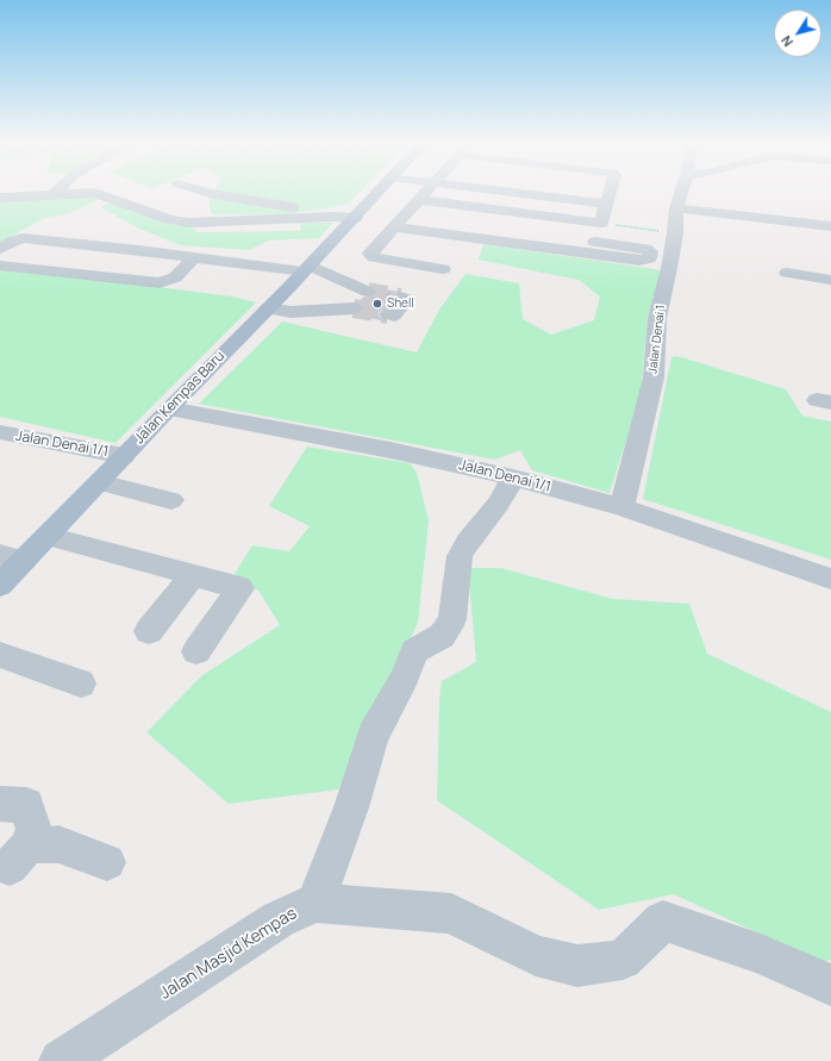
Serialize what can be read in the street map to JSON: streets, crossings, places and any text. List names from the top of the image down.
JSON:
{
  "streets": {
    "main road": ["Jalan Kempas Baru"],
    "street": ["Jalan Denai 1", "Jalan Denai 1/1", "Jalan Masjid Kempas"]
  },
  "crossings": [
    ["Jalan Denai 1", "Jalan Denai 1/1"],
    ["Jalan Kempas Baru", "Jalan Denai 1/1"]
  ],
  "places": ["Shell"],
  "north": "bottom left"
}
